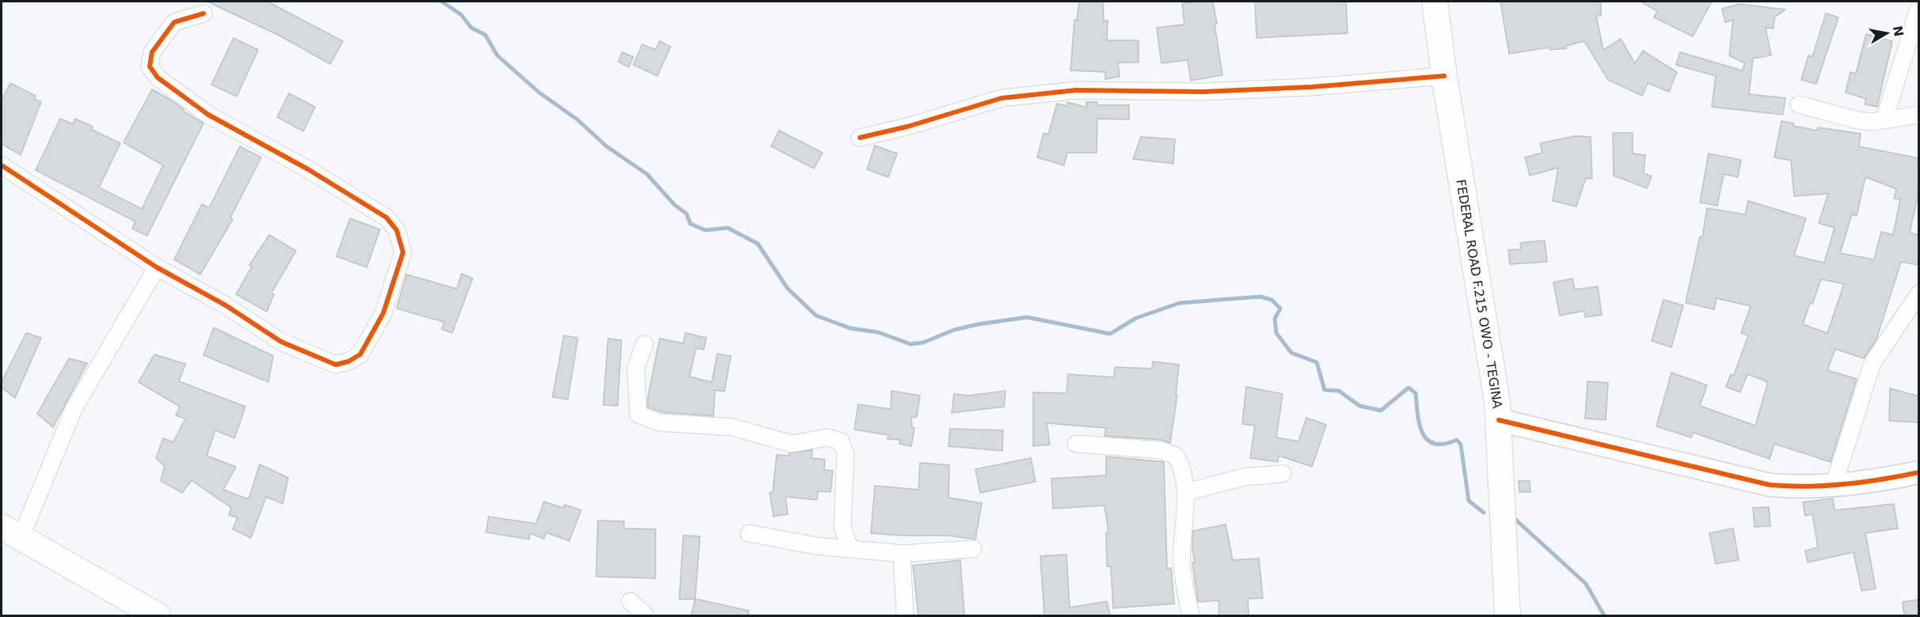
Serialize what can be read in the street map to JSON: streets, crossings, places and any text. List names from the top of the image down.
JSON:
{
  "streets": {
    "main road": ["FEDERAL ROAD F.215 OWO - TEGINA"]
  },
  "north": "right"
}
